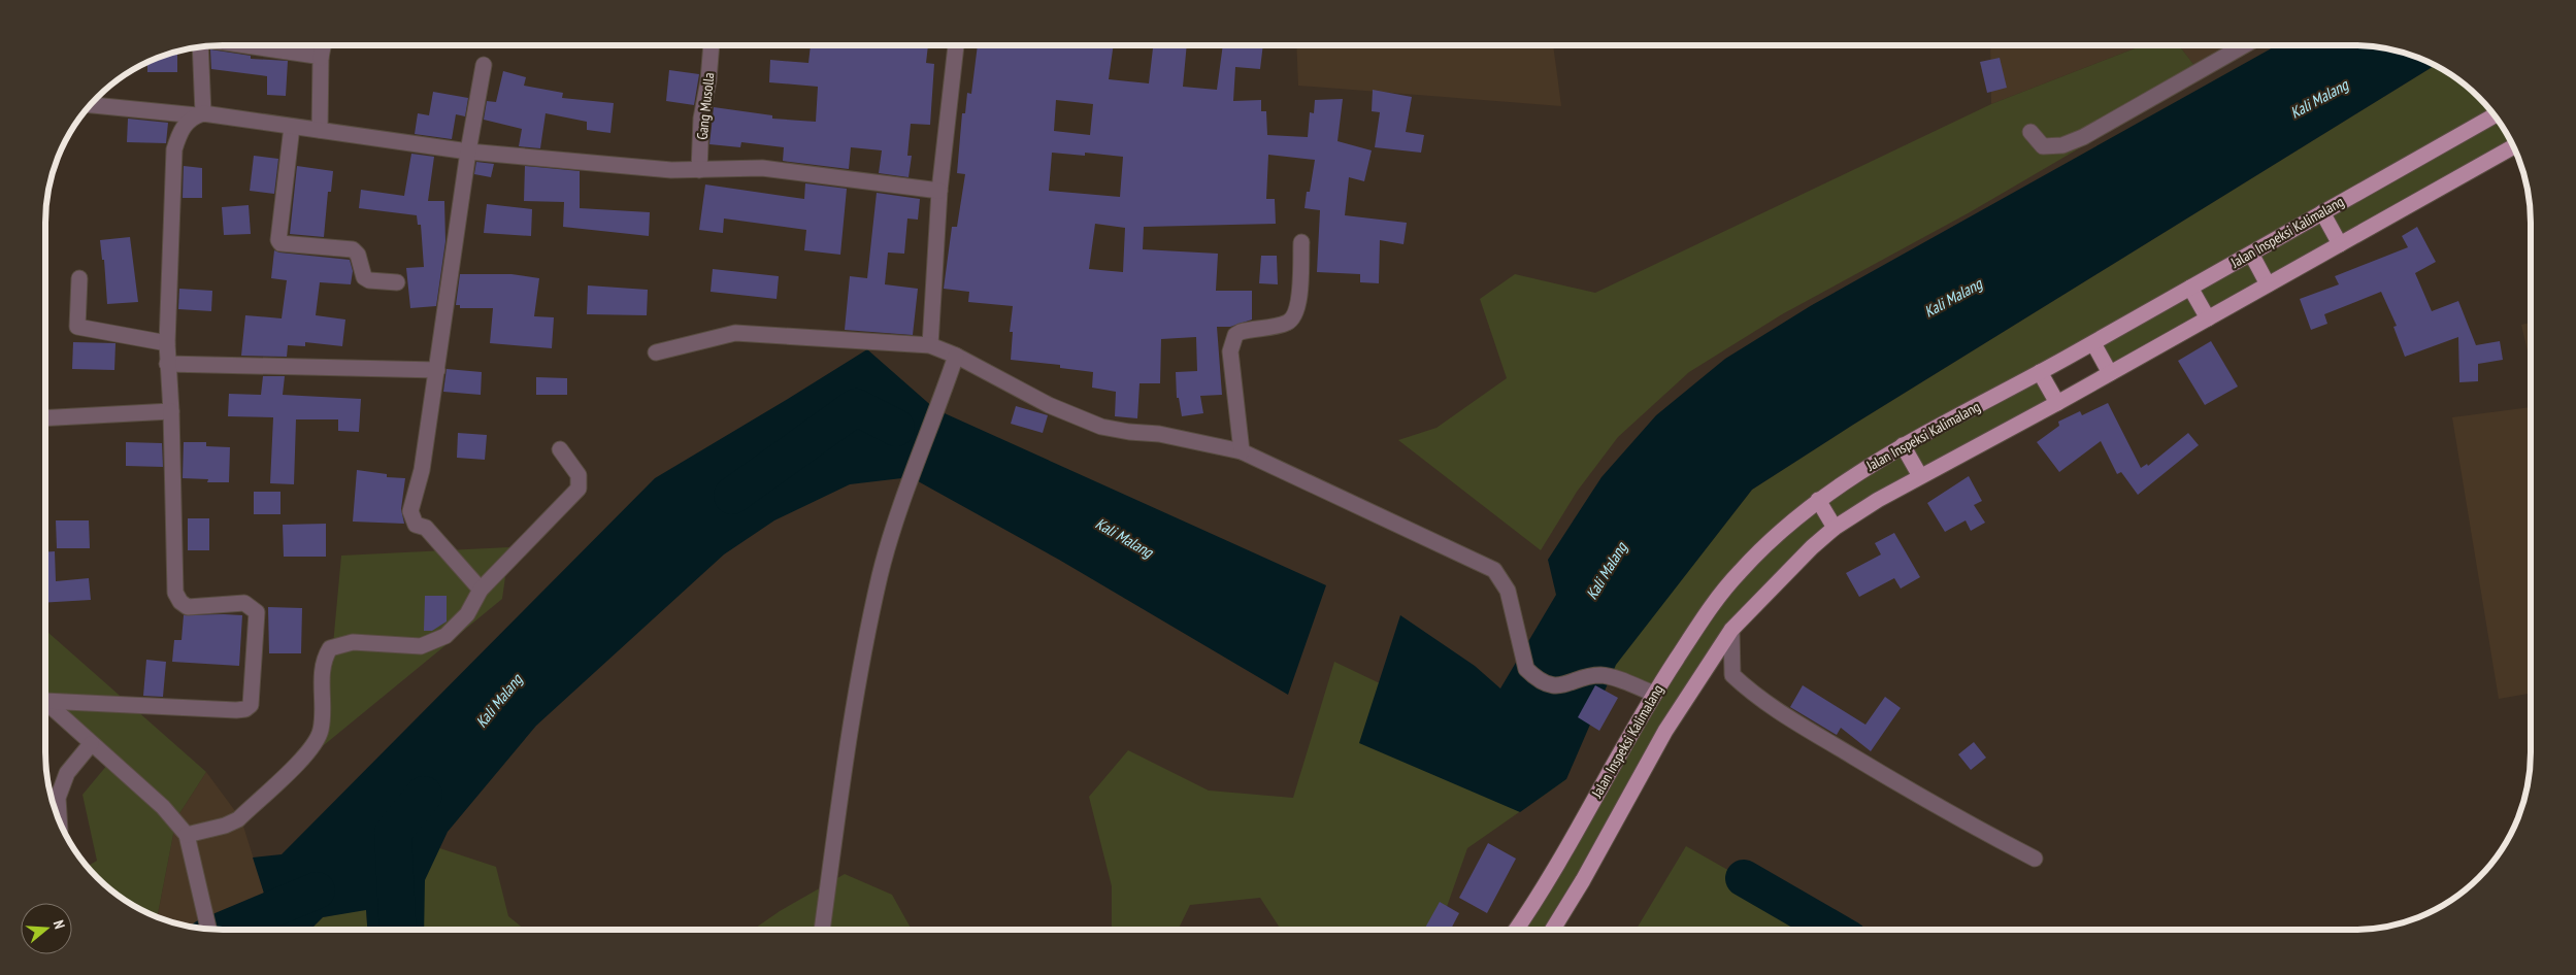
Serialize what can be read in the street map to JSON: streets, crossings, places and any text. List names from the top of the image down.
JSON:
{
  "streets": {
    "main road": ["Jalan Inspeksi Kalimalang"],
    "street": ["Gang Musolla"]
  },
  "water": ["Kali Malang"],
  "north": "right"
}
